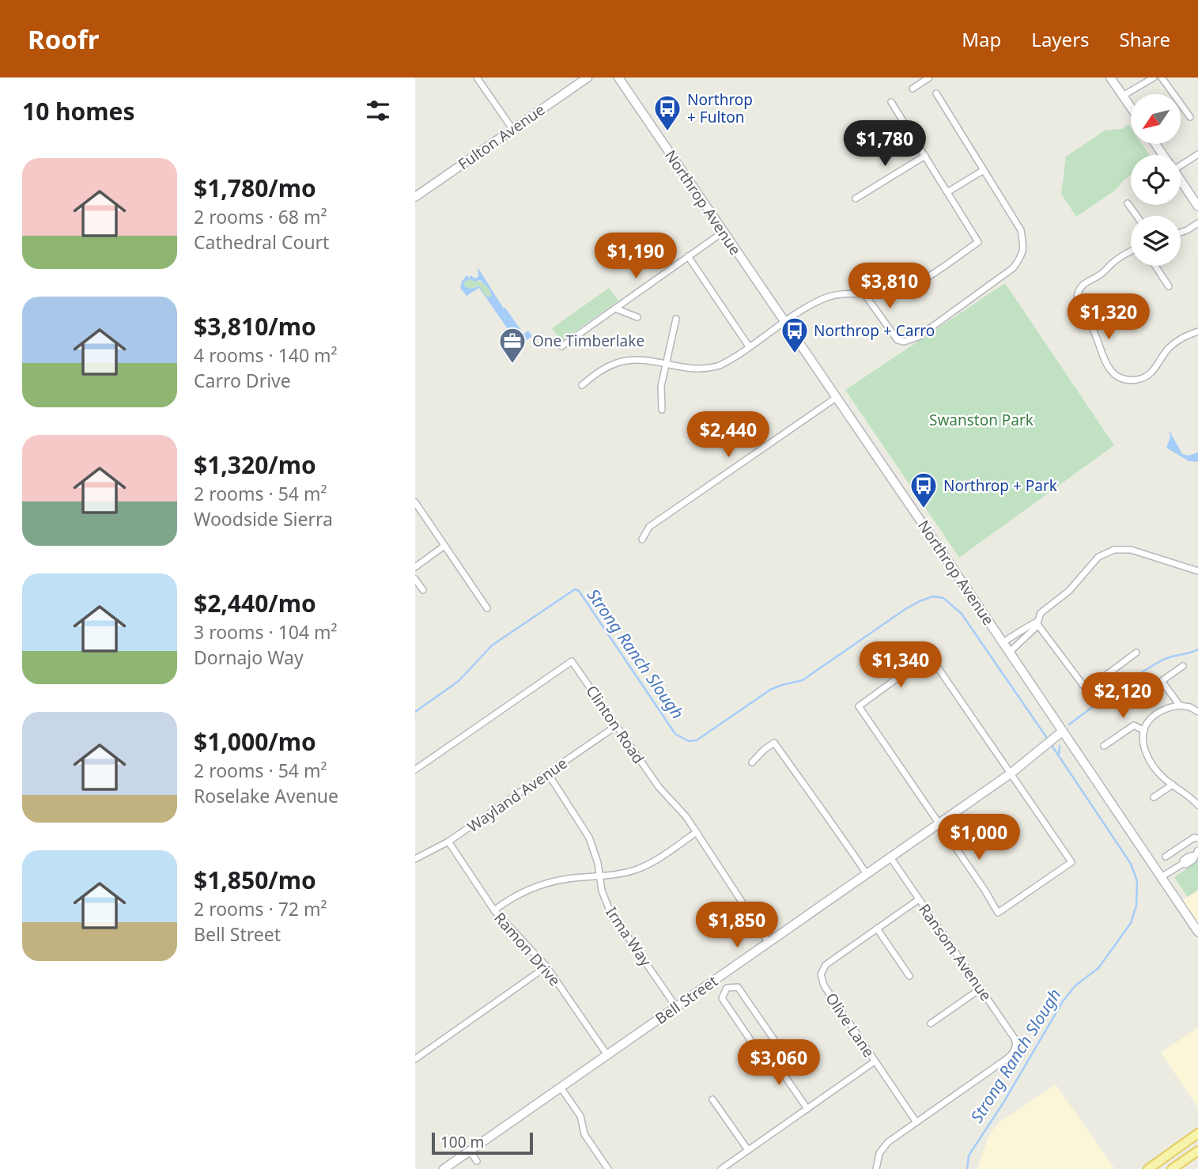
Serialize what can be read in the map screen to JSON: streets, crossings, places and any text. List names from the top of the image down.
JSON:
{
  "streets": {
    "street": [
      "Fulton Avenue",
      "Northrop Avenue",
      "Clinton Road",
      "Wayland Avenue",
      "Irma Way",
      "Ramon Drive",
      "Ransom Avenue",
      "Bell Street",
      "Olive Lane"
    ]
  },
  "crossings": [
    ["Northrop Avenue", "Bell Street"],
    ["Clinton Road", "Wayland Avenue"],
    ["Clinton Road", "Bell Street"],
    ["Wayland Avenue", "Irma Way"],
    ["Wayland Avenue", "Ramon Drive"],
    ["Irma Way", "Bell Street"],
    ["Ramon Drive", "Bell Street"],
    ["Ransom Avenue", "Bell Street"],
    ["Ransom Avenue", "Olive Lane"]
  ],
  "water": ["Strong Ranch Slough"],
  "parks": ["Swanston Park"],
  "places": {
    "bus stop": ["Northrop + Fulton", "Northrop + Carro", "Northrop + Park"],
    "office": ["One Timberlake"]
  },
  "scale_bar": "100 m",
  "north": "bottom left",
  "page": {
    "header": "Roofr",
    "nav": ["Map", "Layers", "Share"],
    "heading": "10 homes",
    "price": [
      "$1,780",
      "$1,190",
      "$3,810",
      "$1,320",
      "$2,440",
      "$1,340",
      "$2,120",
      "$1,000",
      "$1,850",
      "$3,060"
    ],
    "list": [
      {
        "name": "$1,780/mo",
        "note": "2 rooms · 68 m² · Cathedral Court"
      },
      {
        "name": "$3,810/mo",
        "note": "4 rooms · 140 m² · Carro Drive"
      },
      {
        "name": "$1,320/mo",
        "note": "2 rooms · 54 m² · Woodside Sierra"
      },
      {
        "name": "$2,440/mo",
        "note": "3 rooms · 104 m² · Dornajo Way"
      },
      {
        "name": "$1,000/mo",
        "note": "2 rooms · 54 m² · Roselake Avenue"
      },
      {
        "name": "$1,850/mo",
        "note": "2 rooms · 72 m² · Bell Street"
      }
    ],
    "scale": "100 m"
  }
}
